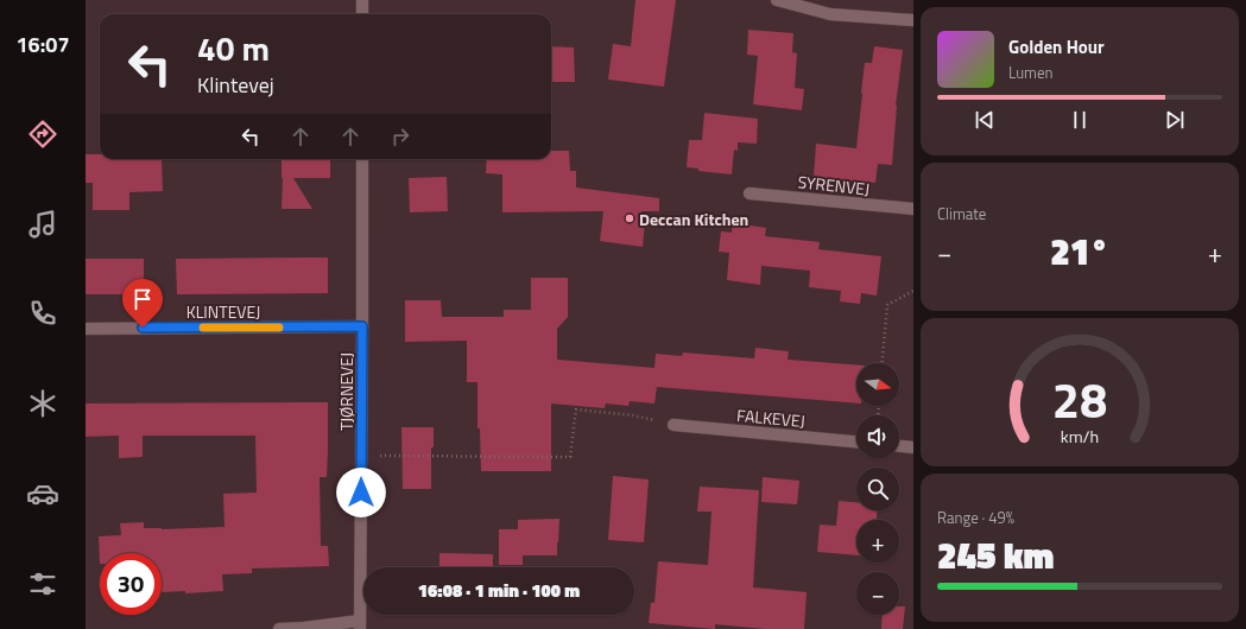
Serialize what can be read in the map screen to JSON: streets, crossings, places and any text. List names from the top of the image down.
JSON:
{
  "streets": {
    "street": [
      "SYRENVEJ",
      "KLINTEVEJ",
      "TJØRNEVEJ",
      "FALKEVEJ"
    ]
  },
  "crossings": [
    ["KLINTEVEJ", "TJØRNEVEJ"]
  ],
  "places": ["Deccan Kitchen"],
  "north": "right",
  "page": {
    "tabs": "16:07",
    "turn": ["40 m", "Klintevej"],
    "song": ["Golden Hour", "Lumen"],
    "tile": [
      "Climate",
      ["Range · 49%", "245 km"]
    ],
    "heat": ["−", "21°", "+"],
    "map_buttons": ["+", "−"],
    "limit": "30",
    "trip": "16:08 · 1 min · 100 m",
    "gauge": ["28", "km/h"]
  }
}
